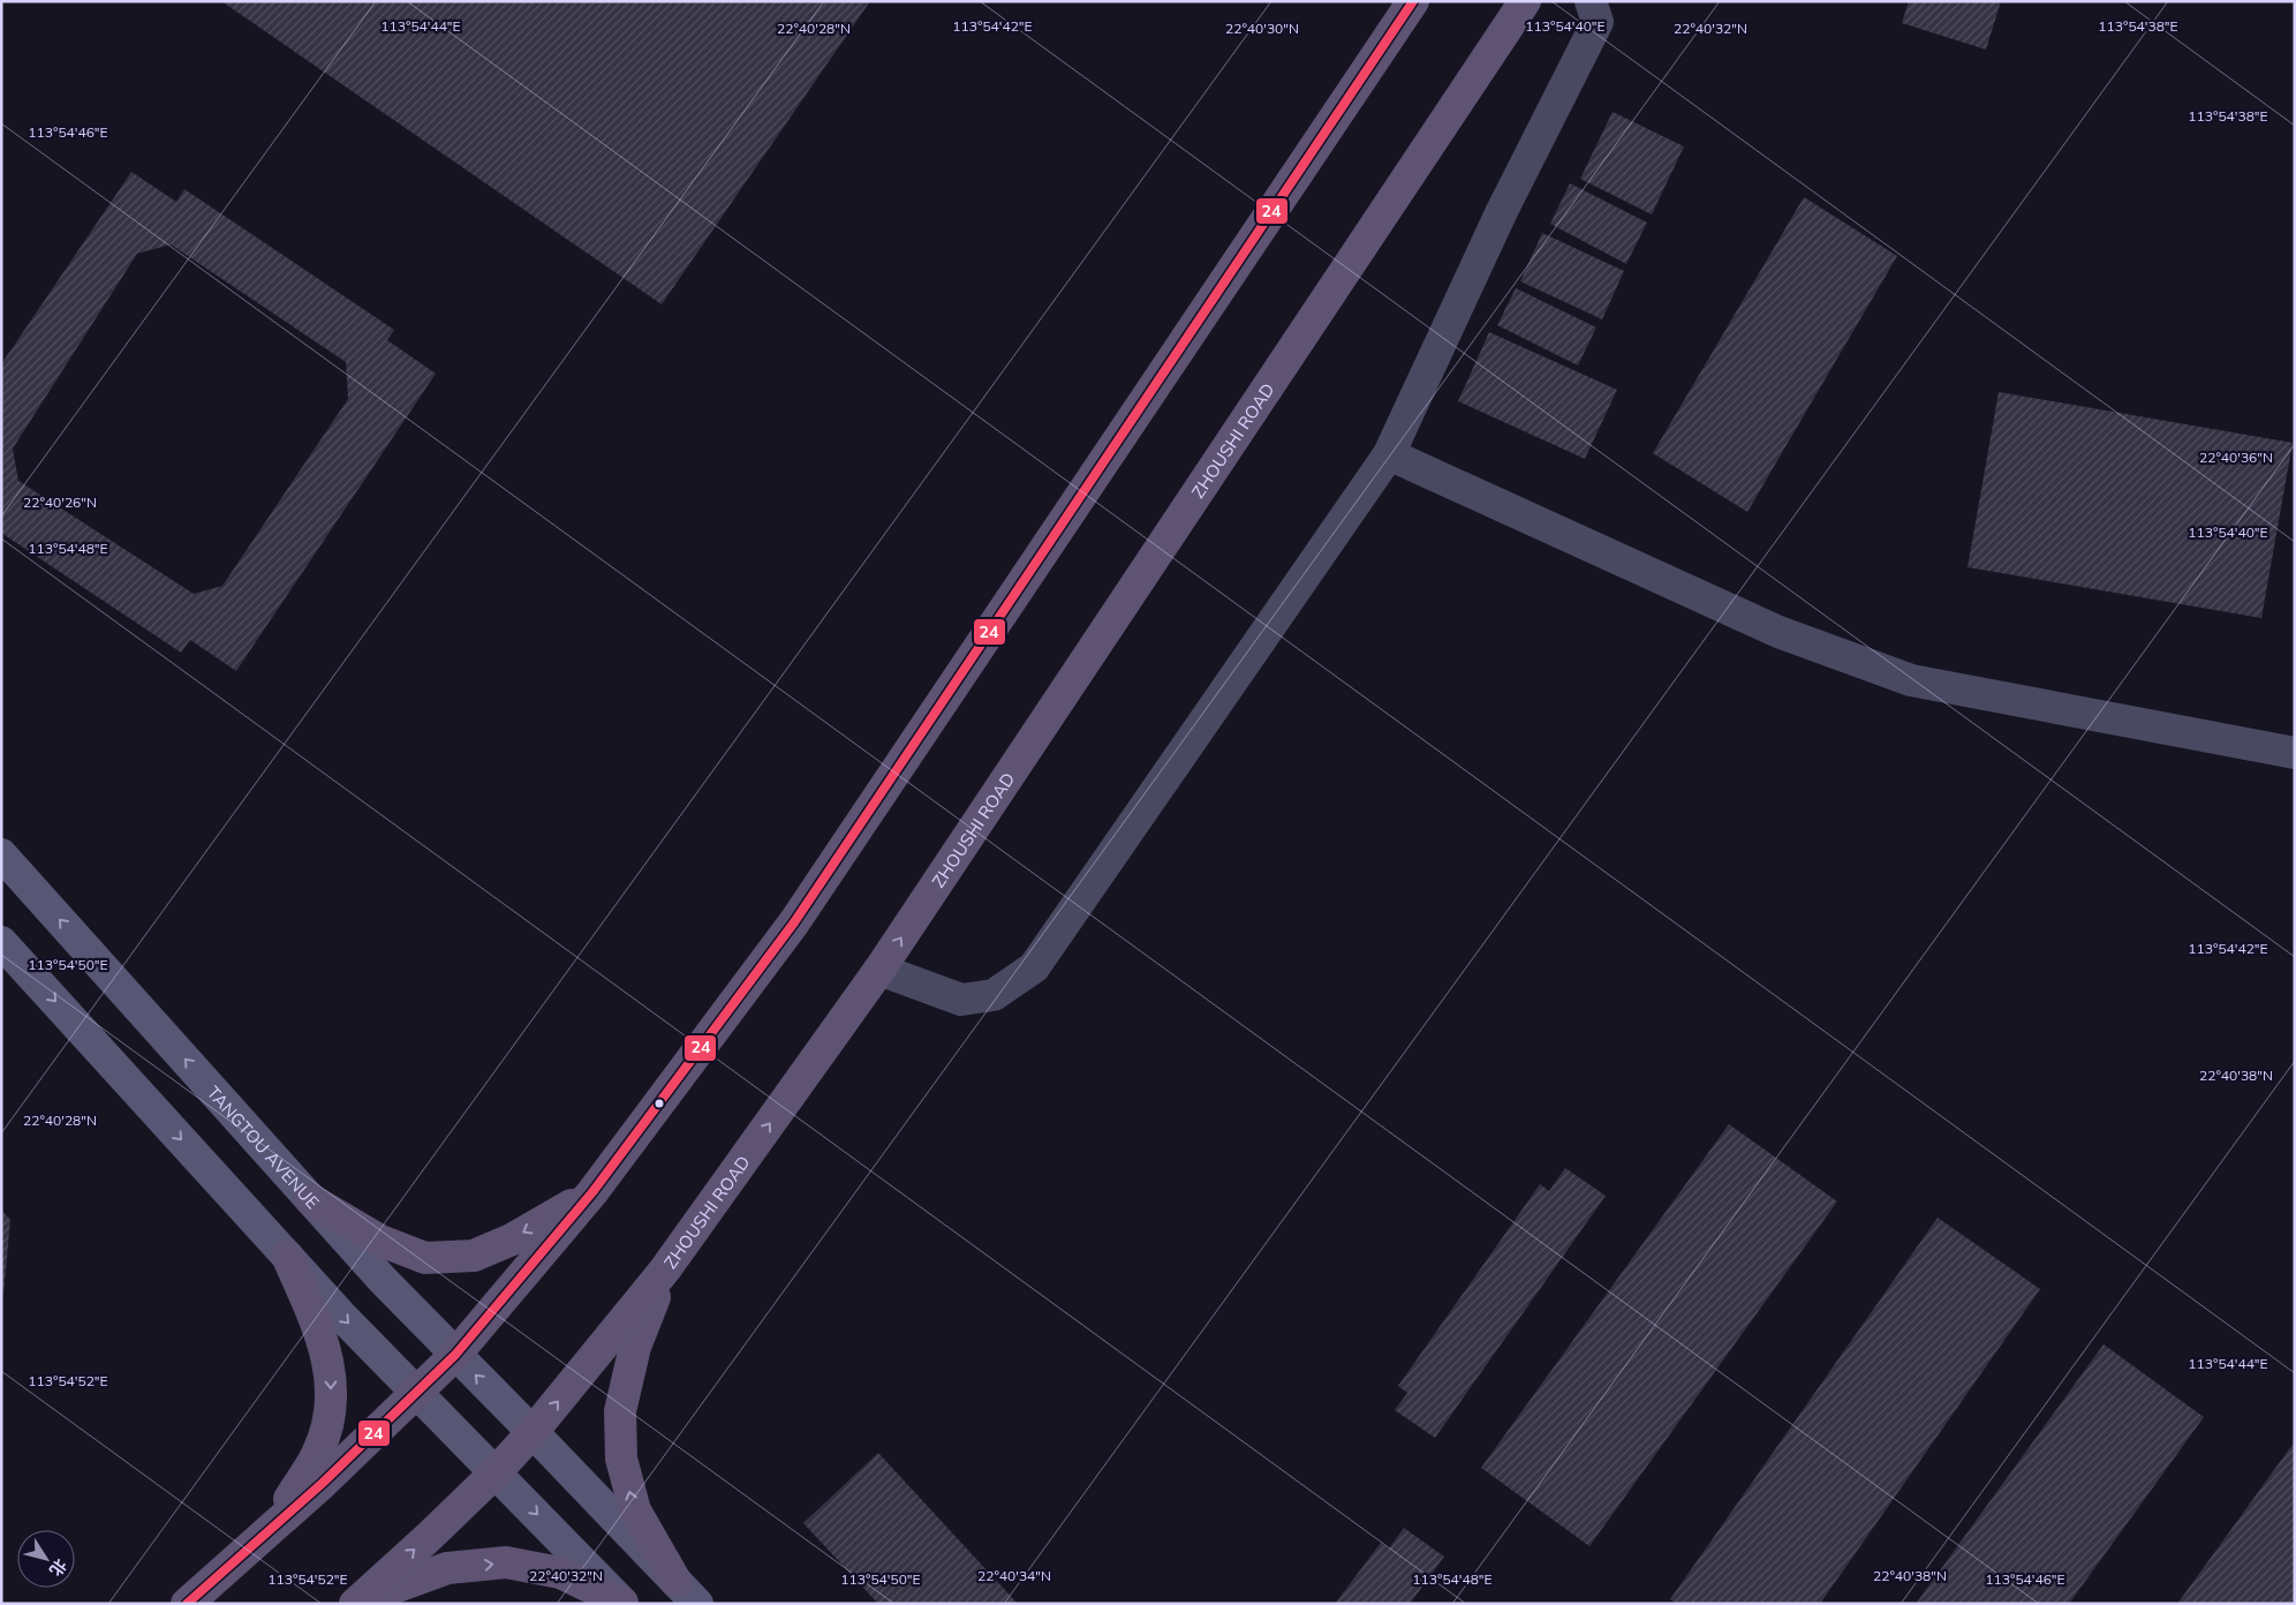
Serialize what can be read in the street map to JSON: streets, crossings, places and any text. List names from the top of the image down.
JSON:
{
  "streets": {
    "main road": ["ZHOUSHI ROAD", "TANGTOU AVENUE"]
  },
  "crossings": [
    ["ZHOUSHI ROAD", "TANGTOU AVENUE"]
  ],
  "lines": ["transit line 24"],
  "north": "bottom right",
  "coordinates": [
    "113°54'44\"E",
    "113°54'42\"E",
    "113°54'40\"E",
    "113°54'38\"E",
    "22°40'28\"N",
    "22°40'30\"N",
    "22°40'32\"N",
    "113°54'46\"E",
    "22°40'36\"N",
    "22°40'26\"N",
    "113°54'48\"E",
    "113°54'50\"E",
    "22°40'38\"N",
    "113°54'52\"E",
    "22°40'34\"N"
  ]
}
